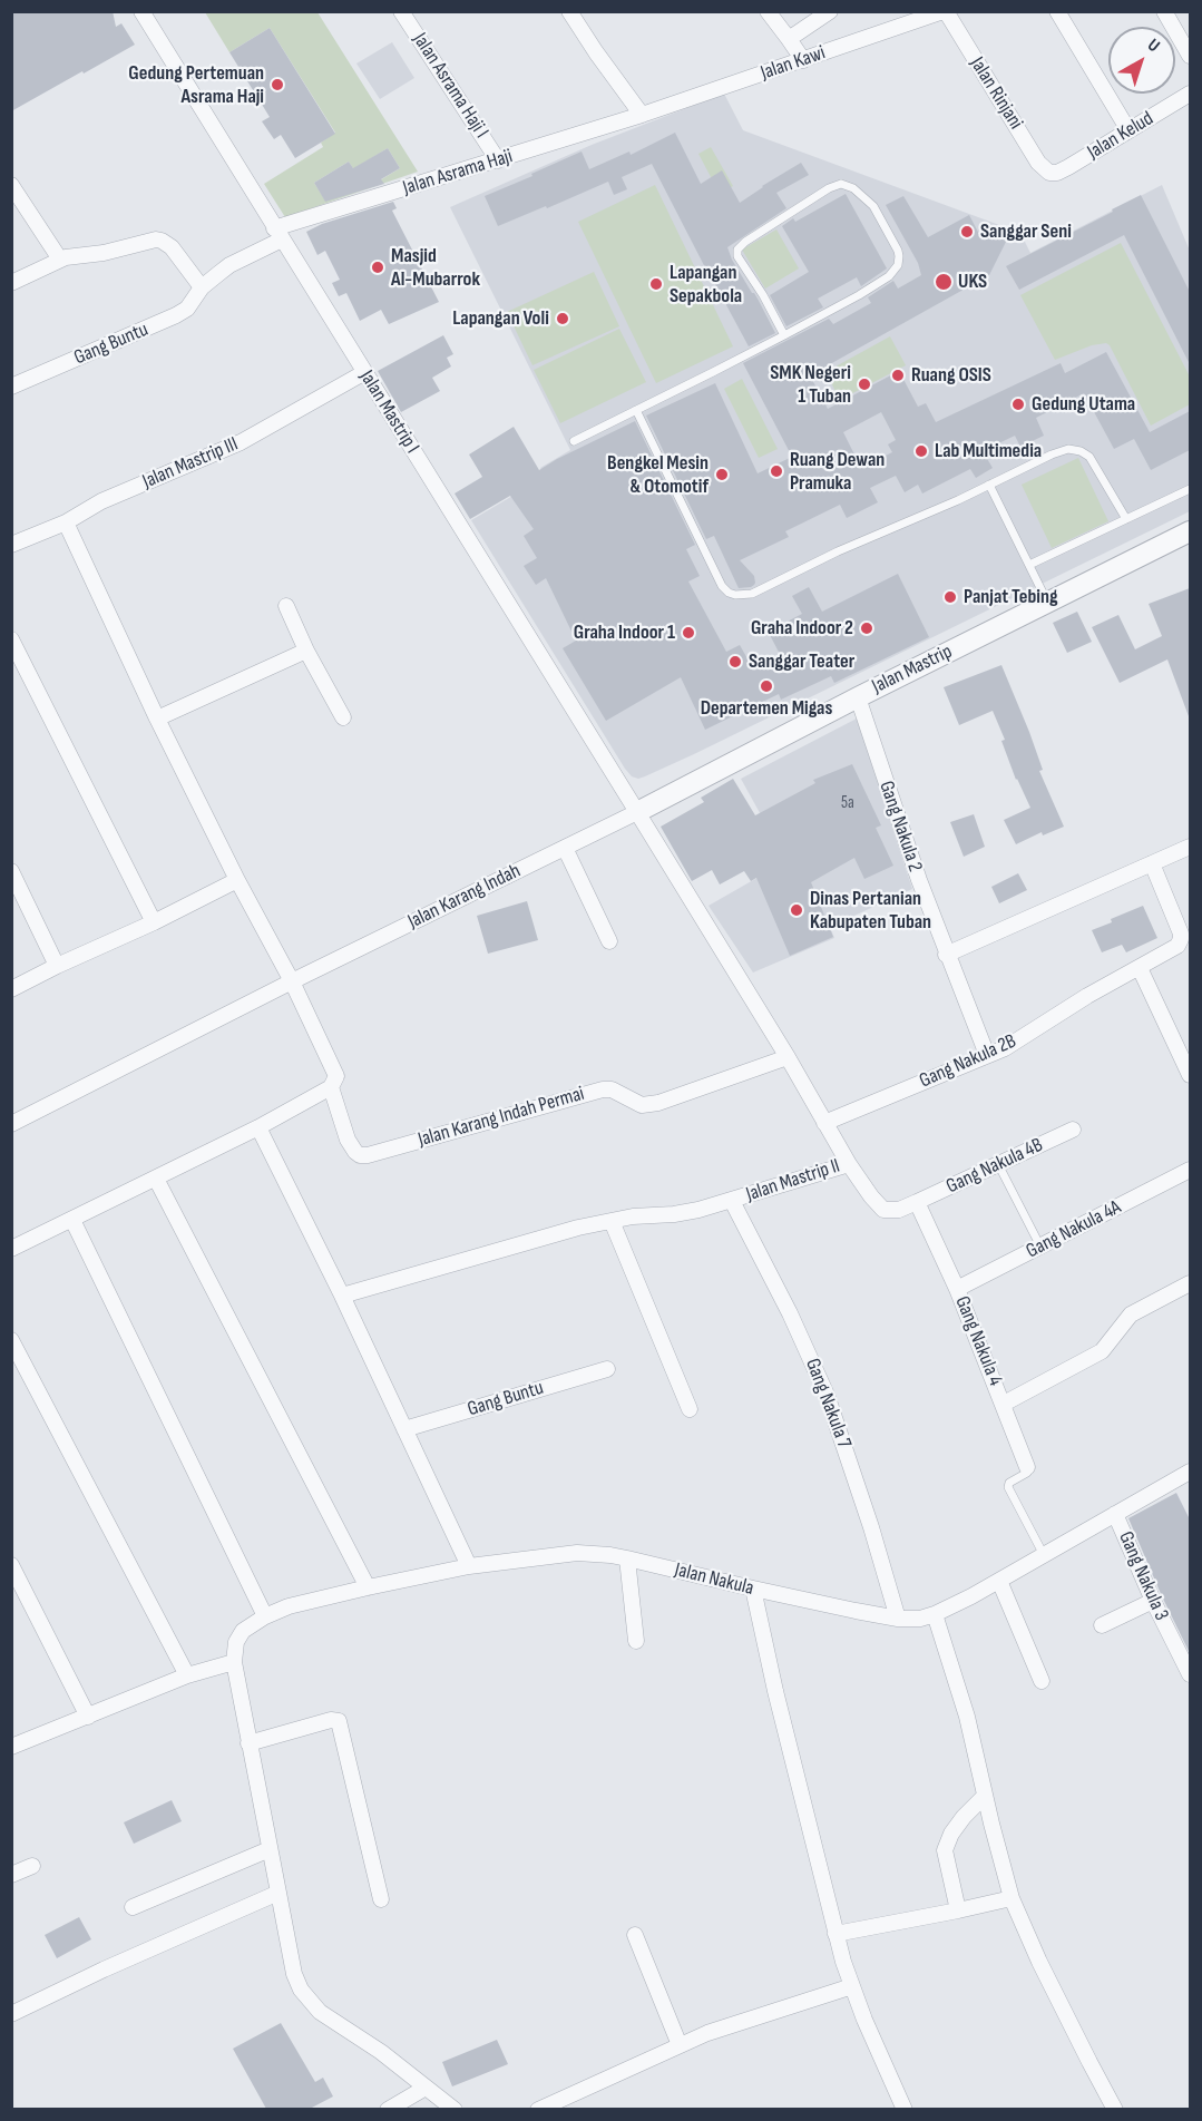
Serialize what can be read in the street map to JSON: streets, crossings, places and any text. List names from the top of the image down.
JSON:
{
  "streets": {
    "street": [
      "Jalan Kawi",
      "Jalan Asrama Haji I",
      "Jalan Rinjani",
      "Jalan Kelud",
      "Jalan Asrama Haji",
      "Gang Buntu",
      "Jalan Mastrip I",
      "Jalan Mastrip III",
      "Jalan Mastrip",
      "Gang Nakula 2",
      "Jalan Karang Indah",
      "Gang Nakula 2B",
      "Jalan Karang Indah Permai",
      "Gang Nakula 4B",
      "Jalan Mastrip II",
      "Gang Nakula 4A",
      "Gang Nakula 4",
      "Gang Nakula 7",
      "Gang Nakula 3",
      "Jalan Nakula"
    ]
  },
  "crossings": [
    ["Jalan Kawi", "Jalan Rinjani"],
    ["Jalan Kawi", "Jalan Asrama Haji"],
    ["Jalan Asrama Haji I", "Jalan Asrama Haji"],
    ["Jalan Rinjani", "Jalan Kelud"],
    ["Jalan Asrama Haji", "Gang Buntu"],
    ["Jalan Asrama Haji", "Jalan Mastrip I"],
    ["Jalan Mastrip I", "Jalan Mastrip III"],
    ["Jalan Mastrip I", "Jalan Mastrip"],
    ["Jalan Mastrip I", "Jalan Karang Indah"],
    ["Jalan Mastrip I", "Jalan Mastrip II"],
    ["Jalan Mastrip", "Gang Nakula 2"],
    ["Jalan Mastrip", "Jalan Karang Indah"],
    ["Jalan Mastrip", "Jalan Mastrip II"],
    ["Gang Nakula 2", "Gang Nakula 2B"],
    ["Jalan Karang Indah", "Jalan Mastrip II"],
    ["Gang Nakula 2B", "Jalan Mastrip II"],
    ["Jalan Karang Indah Permai", "Jalan Mastrip II"],
    ["Gang Nakula 4B", "Gang Nakula 4"],
    ["Jalan Mastrip II", "Gang Nakula 7"],
    ["Gang Nakula 4A", "Gang Nakula 4"],
    ["Gang Nakula 4", "Jalan Nakula"],
    ["Gang Nakula 7", "Jalan Nakula"],
    ["Gang Nakula 3", "Jalan Nakula"]
  ],
  "places": [
    "Gedung Pertemuan Asrama Haji",
    "Sanggar Seni",
    "Masjid Al-Mubarrok",
    "UKS",
    "Lapangan Sepakbola",
    "Lapangan Voli",
    "Ruang OSIS",
    "SMK Negeri 1 Tuban",
    "Gedung Utama",
    "Lab Multimedia",
    "Ruang Dewan Pramuka",
    "Bengkel Mesin & Otomotif",
    "Panjat Tebing",
    "Graha Indoor 2",
    "Graha Indoor 1",
    "Sanggar Teater",
    "Departemen Migas",
    "Dinas Pertanian Kabupaten Tuban"
  ],
  "house_numbers": ["5a"],
  "north": "top right"
}
